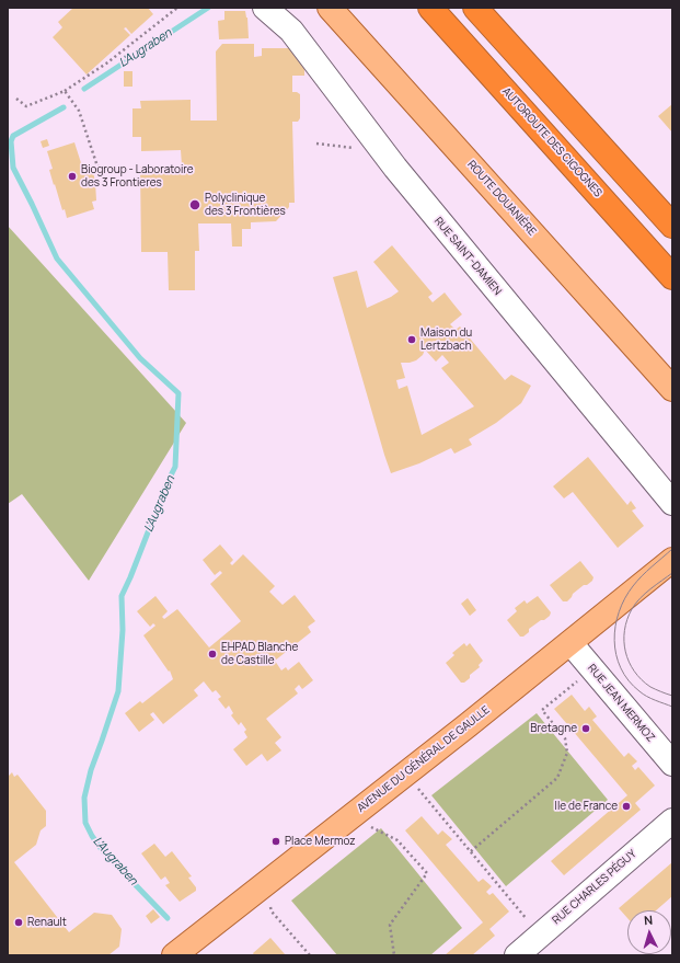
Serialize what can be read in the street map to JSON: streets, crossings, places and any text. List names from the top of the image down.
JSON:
{
  "streets": {
    "highway": ["AUTOROUTE DES CIGOGNES"],
    "main road": ["ROUTE DOUANIÈRE", "AVENUE DU GÉNÉRAL DE GAULLE"],
    "street": ["RUE SAINT-DAMIEN", "RUE JEAN MERMOZ", "RUE CHARLES PÉGUY"]
  },
  "crossings": [
    ["RUE JEAN MERMOZ", "AVENUE DU GÉNÉRAL DE GAULLE"]
  ],
  "water": ["L'Augraben"],
  "places": [
    "Biogroup - Laboratoire des 3 Frontieres",
    "Polyclinique des 3 Frontières",
    "Maison du Lertzbach",
    "EHPAD Blanche de Castille",
    "Bretagne",
    "Ile de France",
    "Place Mermoz",
    "Renault"
  ],
  "north": "top"
}
